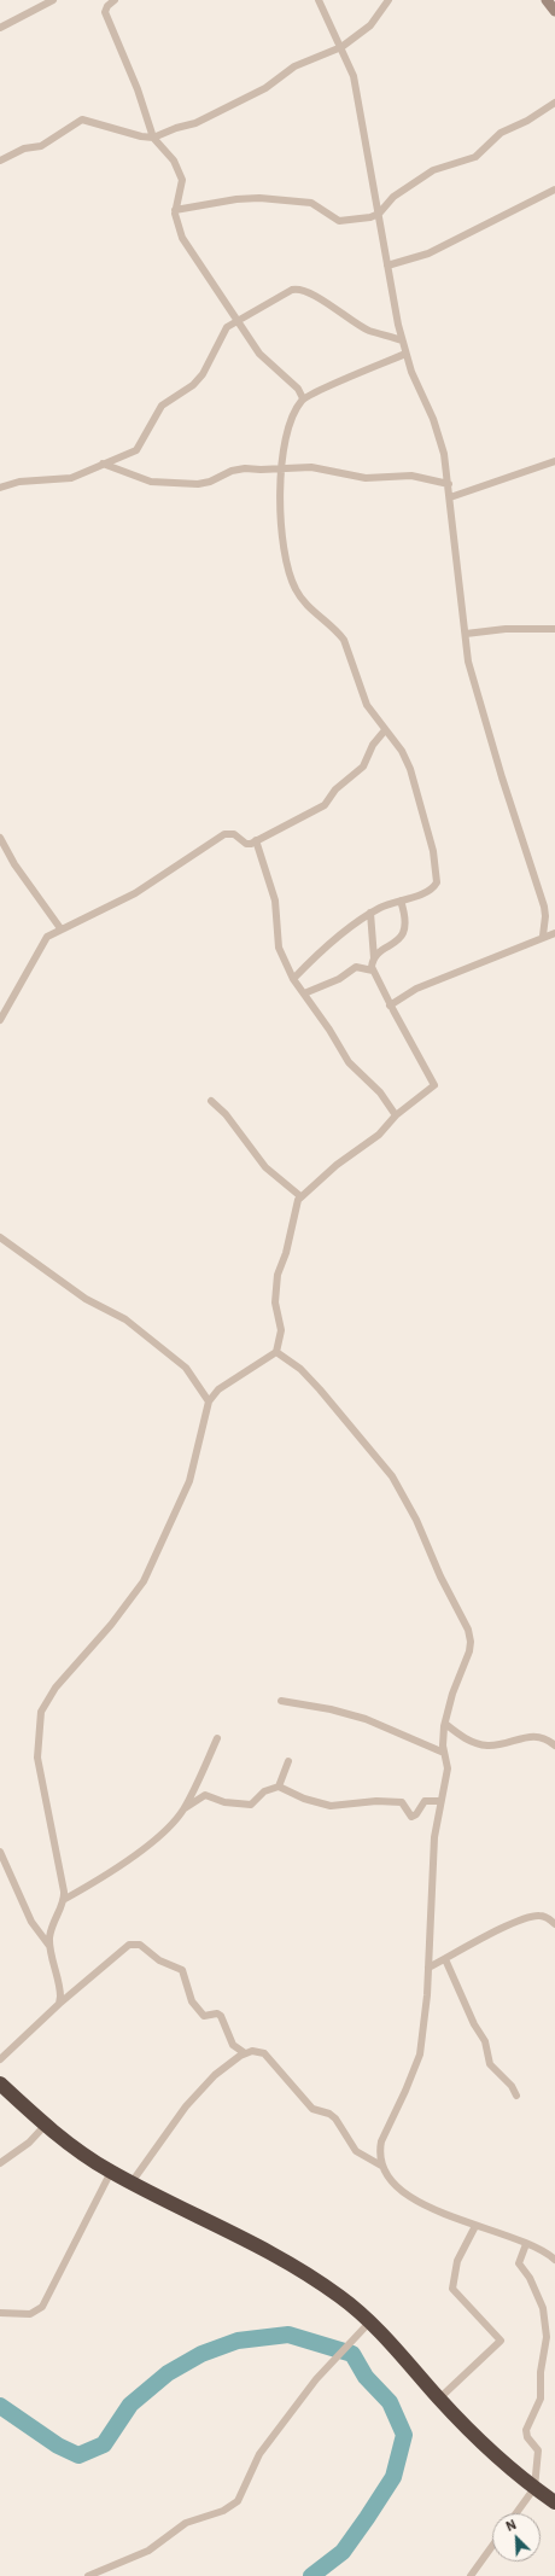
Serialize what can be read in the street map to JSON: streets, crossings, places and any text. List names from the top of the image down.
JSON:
{
  "north": "top left"
}
